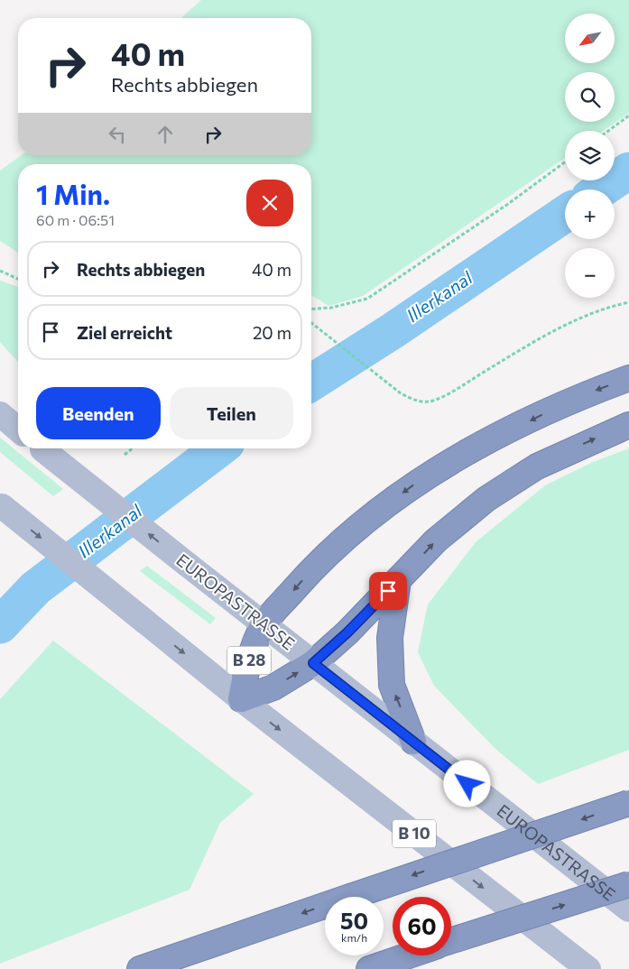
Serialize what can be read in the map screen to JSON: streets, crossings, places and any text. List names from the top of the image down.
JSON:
{
  "streets": {
    "highway": ["B 28", "B 10"],
    "main road": ["EUROPASTRASSE"]
  },
  "crossings": [
    ["EUROPASTRASSE", "B 28"],
    ["B 28", "B 10"]
  ],
  "water": ["Illerkanal"],
  "north": "bottom left",
  "page": {
    "map_buttons": ["+", "−"],
    "turn": ["40 m", "Rechts abbiegen"],
    "heading": ["1 Min.", "60 m · 06:51"],
    "list": [
      {
        "name": "Rechts abbiegen",
        "value": "40 m"
      },
      {
        "name": "Ziel erreicht",
        "value": "20 m"
      }
    ],
    "buttons": ["Beenden", "Teilen"],
    "speed": "50 km/h",
    "limit": "60"
  }
}
